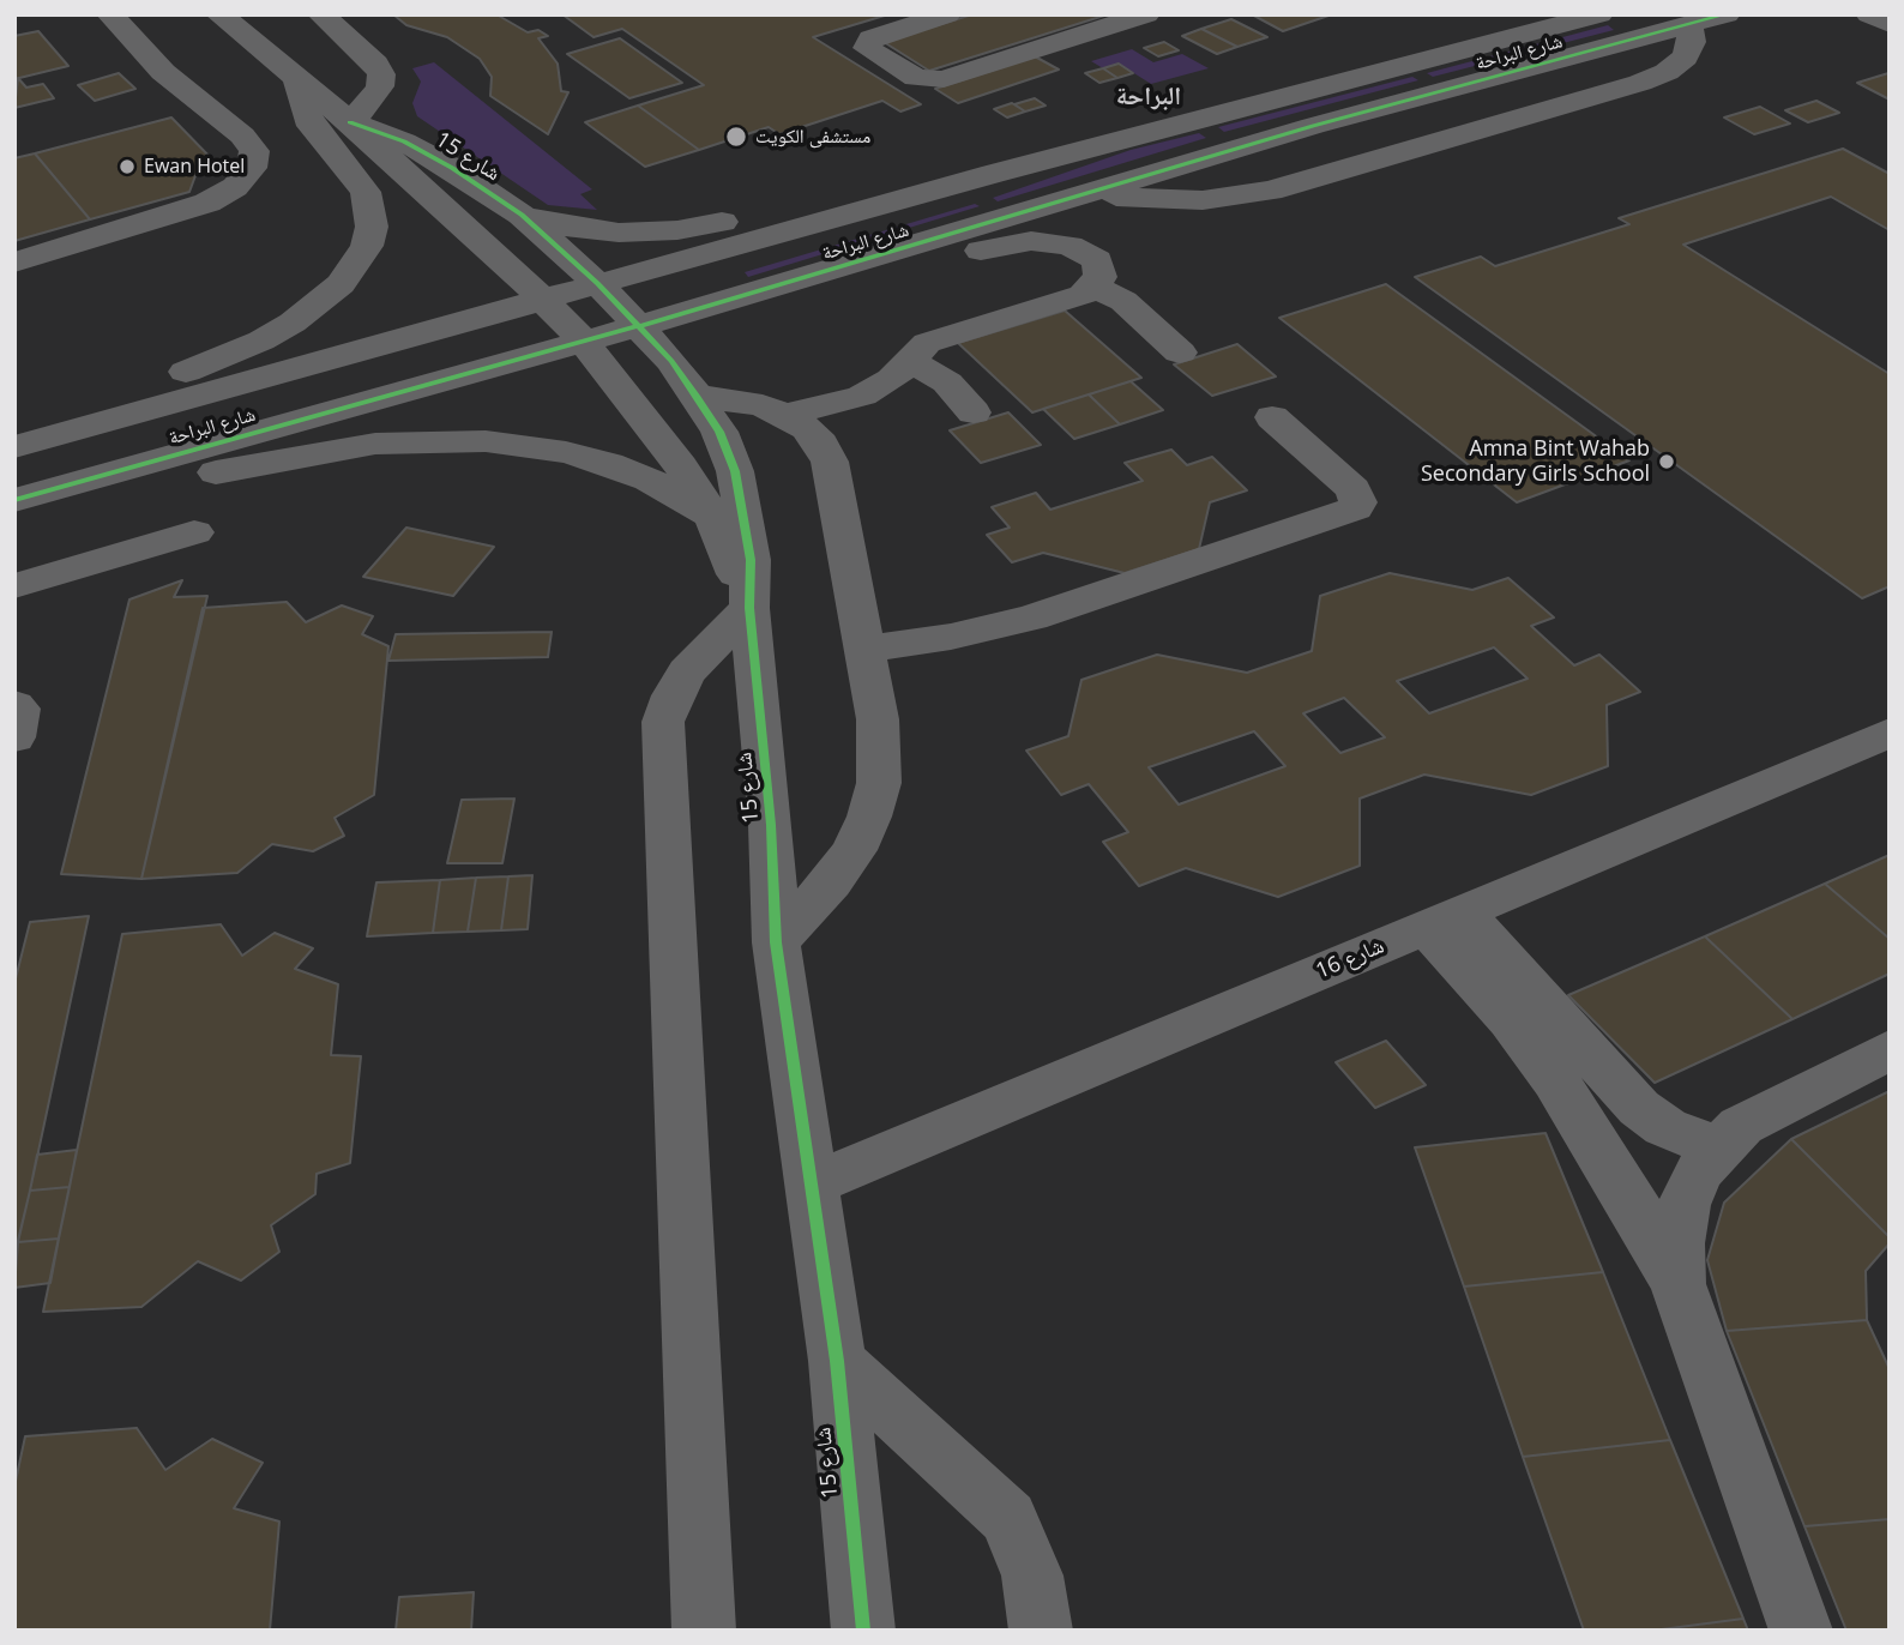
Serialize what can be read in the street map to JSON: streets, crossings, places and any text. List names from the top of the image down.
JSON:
{
  "streets": {
    "street": ["شارع البراحة", "شارع 15", "شارع 16"]
  },
  "crossings": [
    ["شارع البراحة", "شارع 15"],
    ["شارع 15", "شارع 16"]
  ],
  "districts": ["البراحة"],
  "places": ["مستشفى الكويت", "Ewan Hotel", "Amna Bint Wahab Secondary Girls School"]
}
